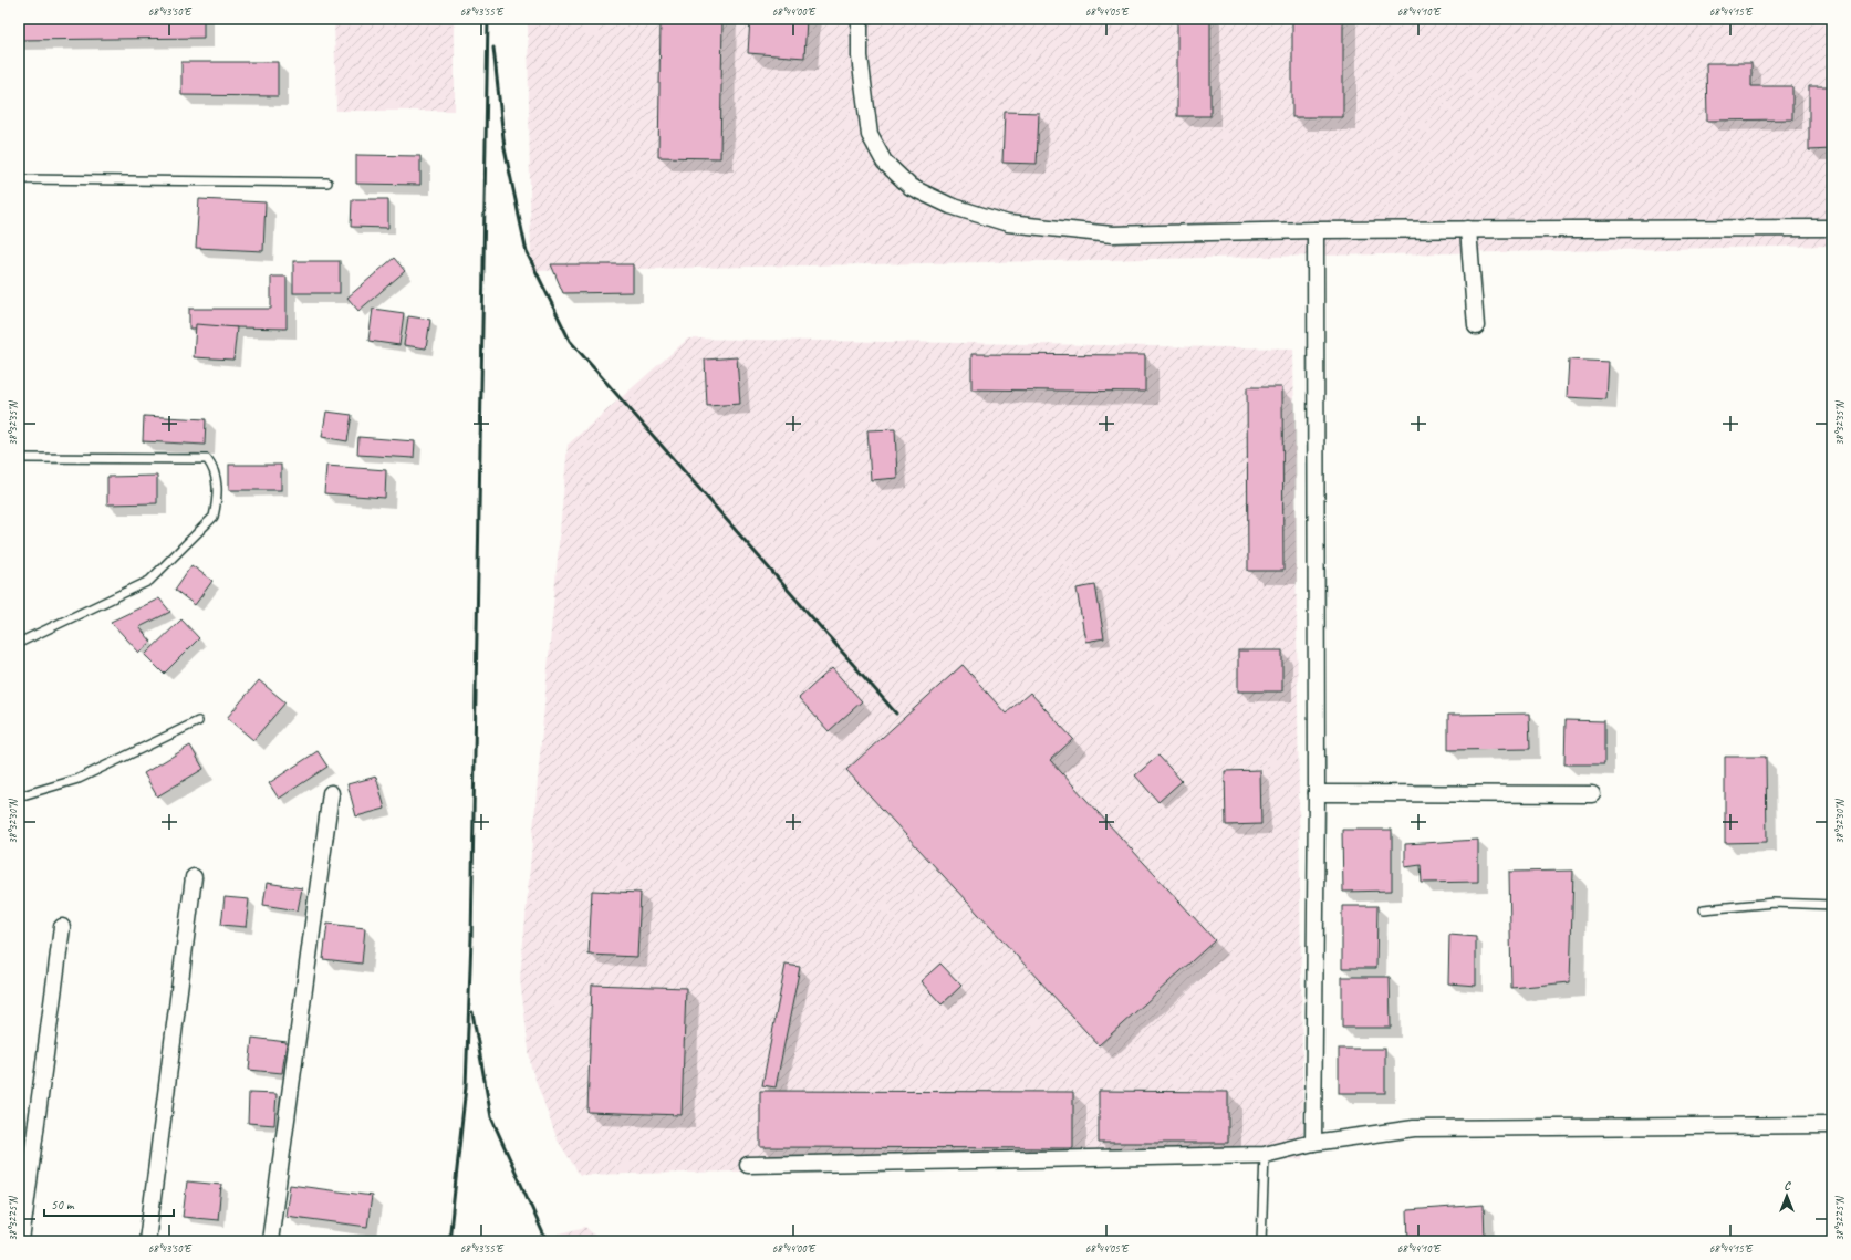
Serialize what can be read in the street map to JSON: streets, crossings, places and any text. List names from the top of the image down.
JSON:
{
  "scale_bar": "50 m",
  "north": "top",
  "coordinates": [
    "68°43'50\"E",
    "68°43'55\"E",
    "68°44'00\"E",
    "68°44'05\"E",
    "68°44'10\"E",
    "68°44'15\"E",
    "38°32'35\"N",
    "38°32'30\"N",
    "38°32'25\"N"
  ]
}
